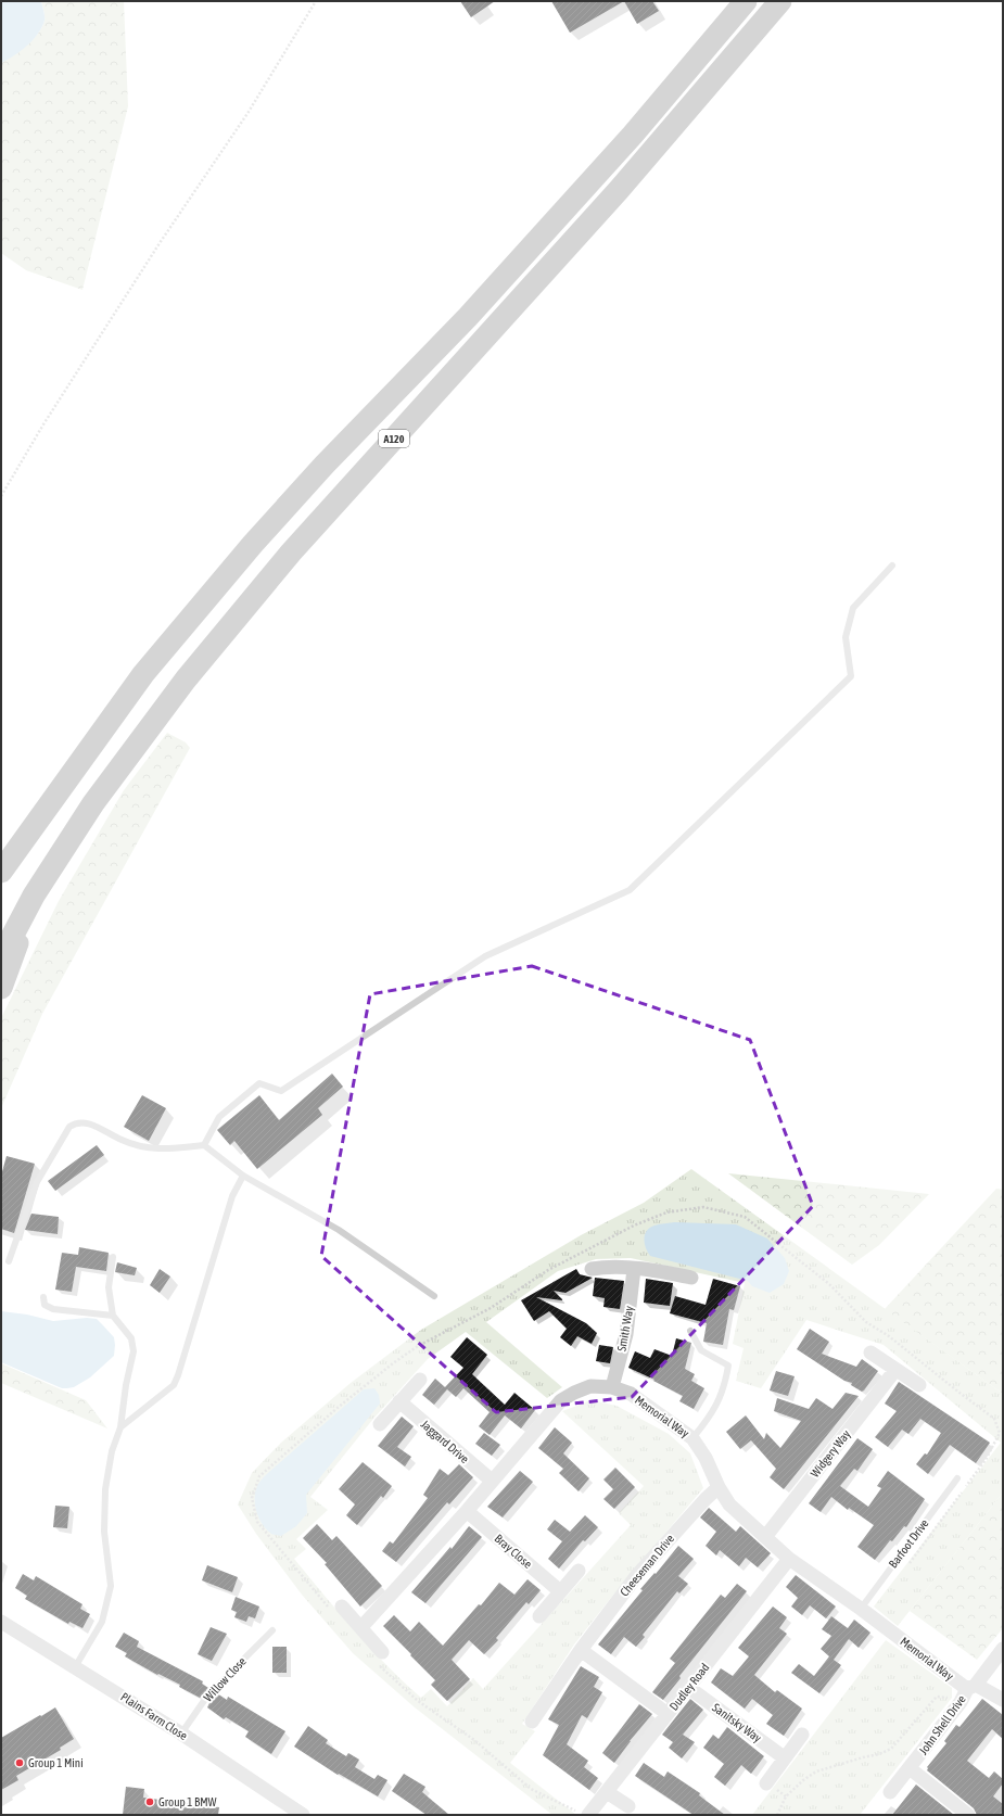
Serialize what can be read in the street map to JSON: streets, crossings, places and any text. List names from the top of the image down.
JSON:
{
  "streets": {
    "highway": ["A120"],
    "street": [
      "Smith Way",
      "Memorial Way",
      "Jaggard Drive",
      "Widgery Way",
      "Bray Close",
      "Cheeseman Drive",
      "Dudley Road",
      "Plains Farm Close",
      "Sanitsky Way",
      "John Shell Drive"
    ],
    "lane": ["Barfoot Drive", "Willow Close"]
  },
  "crossings": [
    ["Smith Way", "Memorial Way"],
    ["Memorial Way", "Jaggard Drive"],
    ["Memorial Way", "Widgery Way"],
    ["Memorial Way", "Barfoot Drive"],
    ["Memorial Way", "Bray Close"],
    ["Memorial Way", "Cheeseman Drive"],
    ["Memorial Way", "Dudley Road"],
    ["Memorial Way", "John Shell Drive"],
    ["Willow Close", "Plains Farm Close"],
    ["Dudley Road", "Sanitsky Way"]
  ],
  "places": ["Group 1 Mini", "Group 1 BMW"]
}
